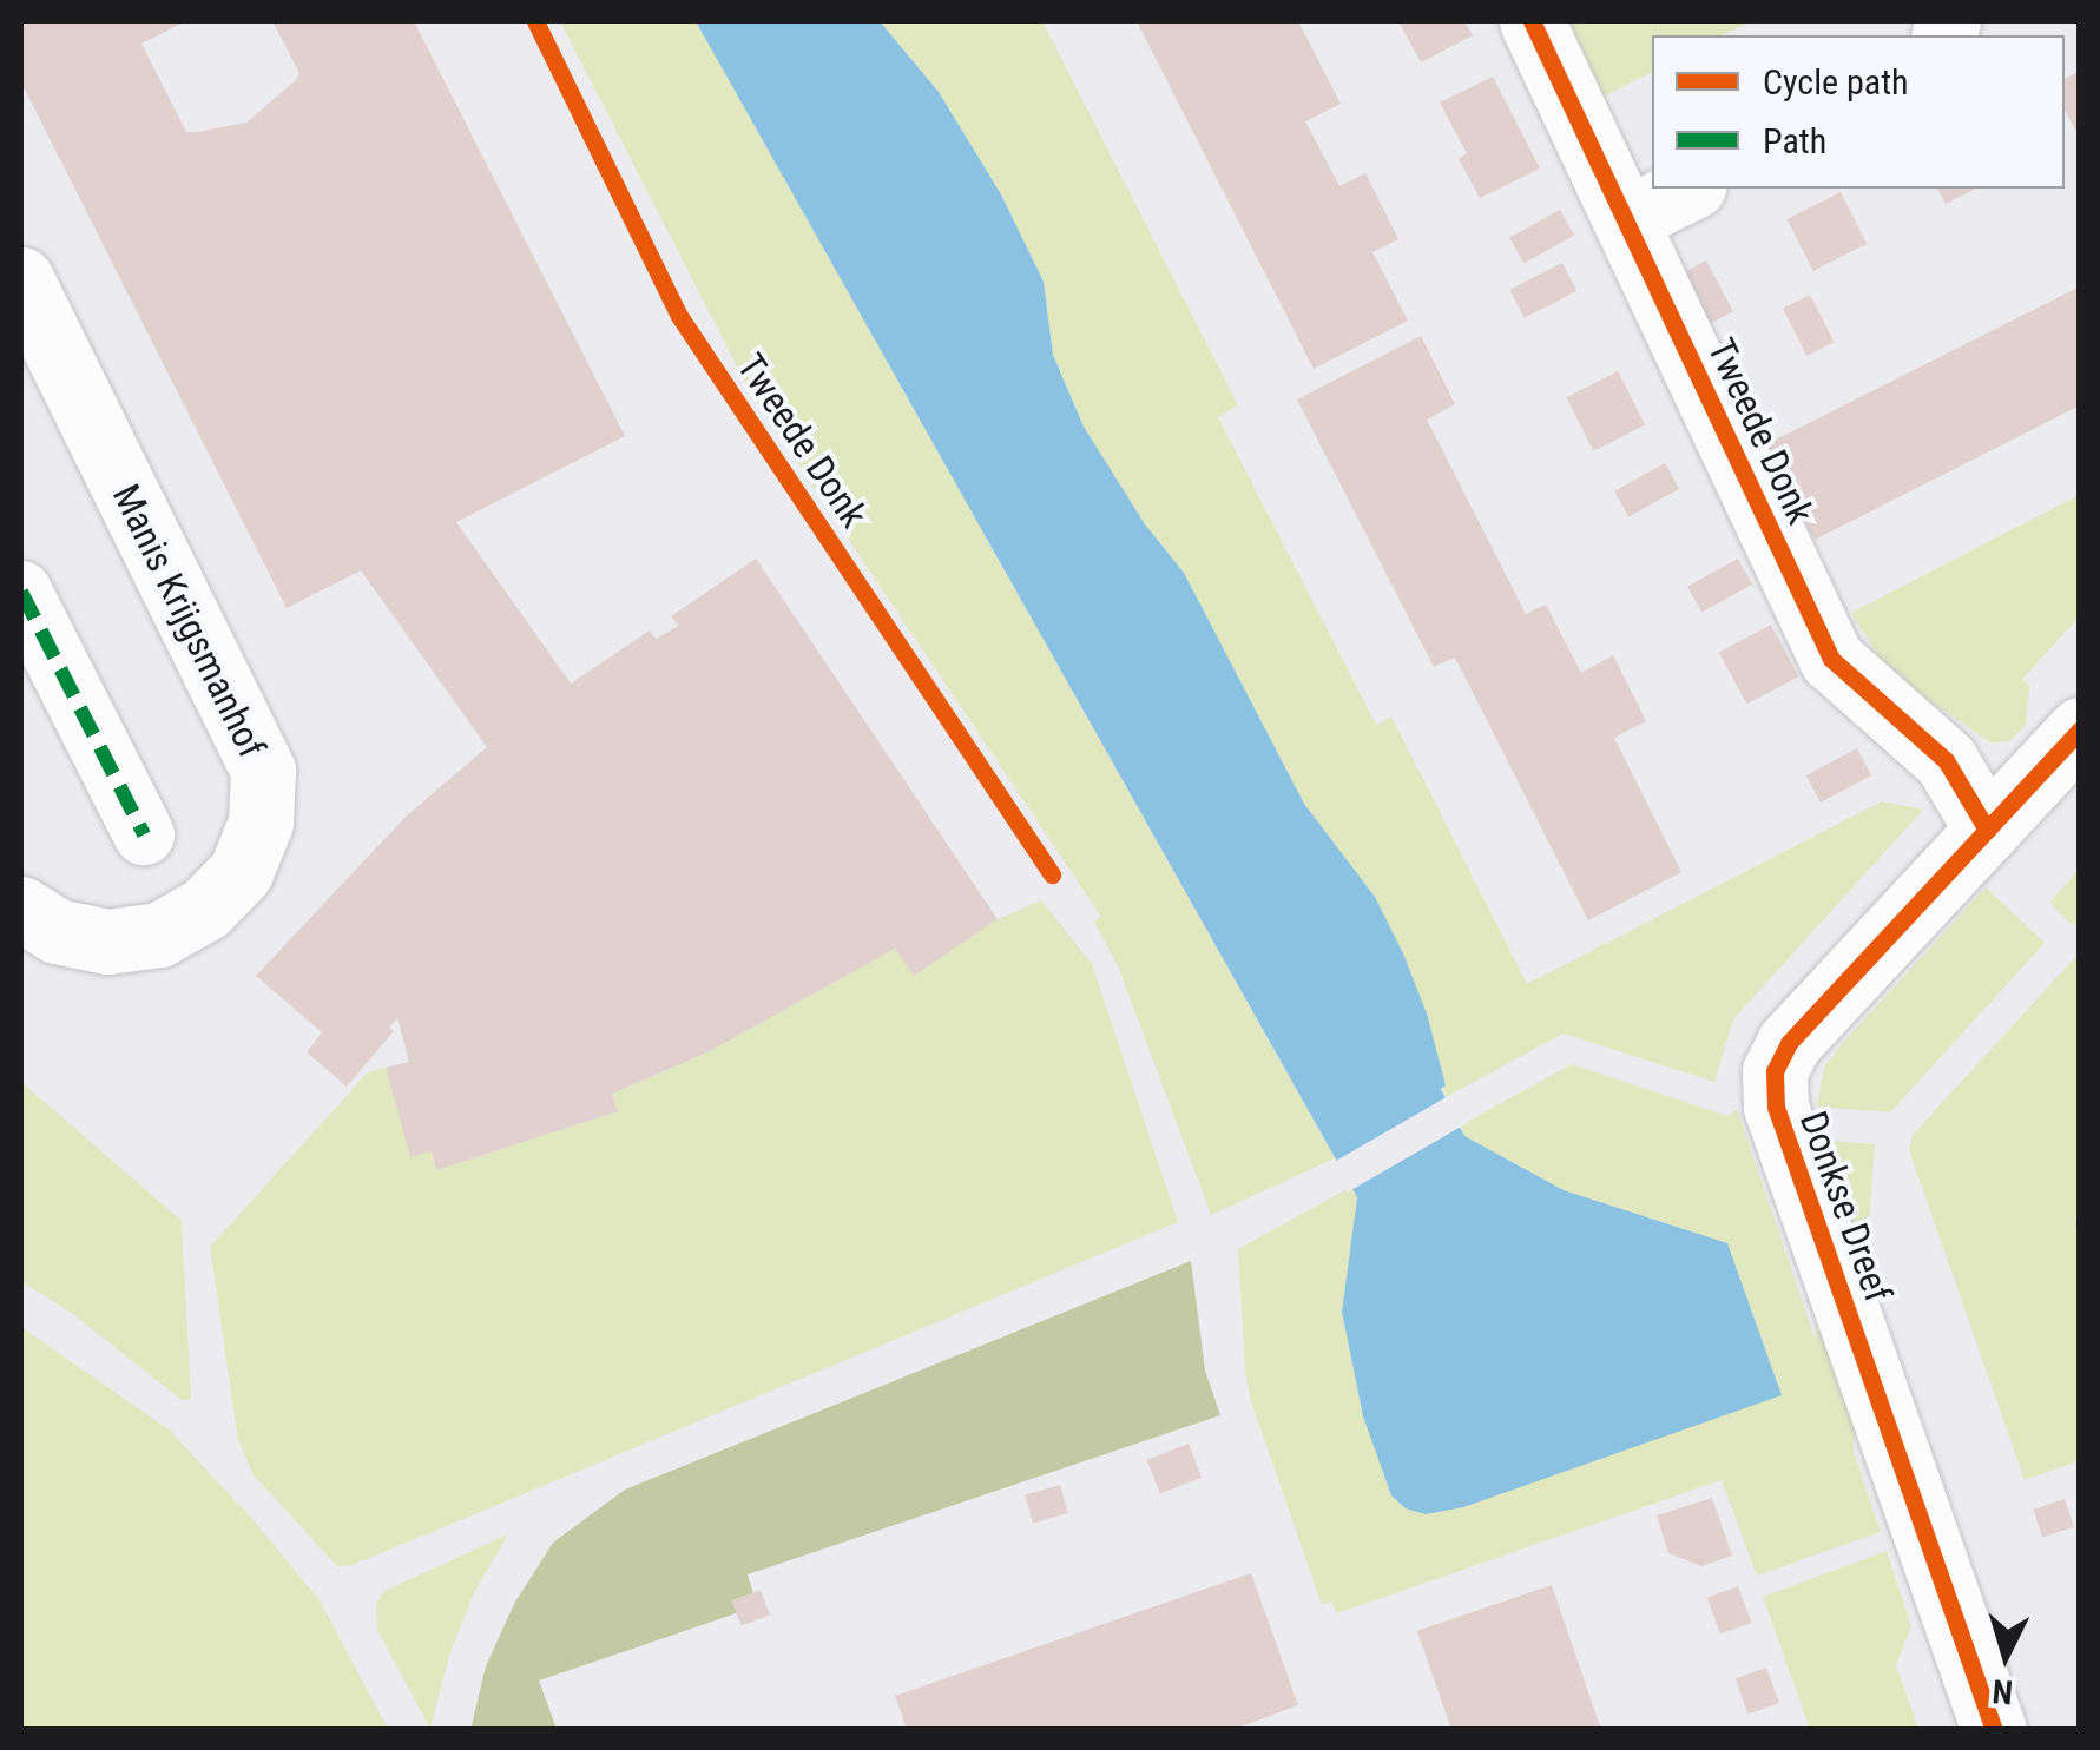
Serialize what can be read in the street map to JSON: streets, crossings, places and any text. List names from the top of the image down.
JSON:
{
  "streets": {
    "street": ["Tweede Donk", "Manis Krijgsmanhof", "Donkse Dreef"]
  },
  "crossings": [
    ["Tweede Donk", "Donkse Dreef"]
  ],
  "legend": ["Cycle path", "Path"],
  "north": "bottom"
}
